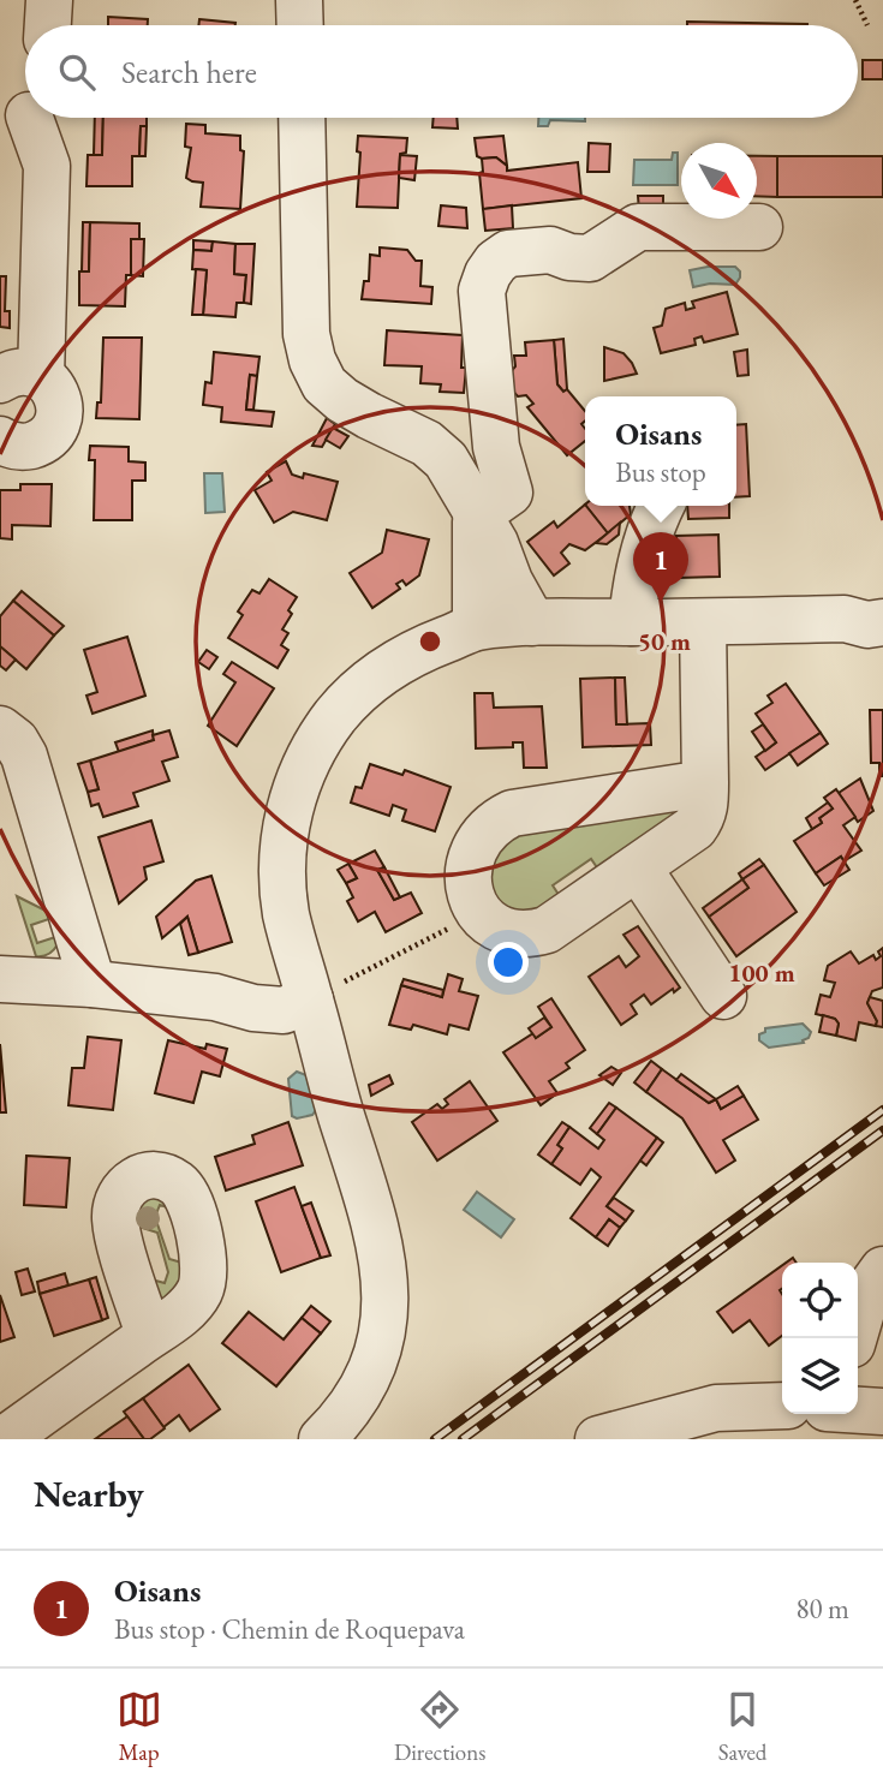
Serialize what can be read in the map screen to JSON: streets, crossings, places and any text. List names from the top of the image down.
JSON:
{
  "north": "bottom right",
  "page": {
    "search": "Search here",
    "popup": ["Oisans", "Bus stop"],
    "pins": "1",
    "heading": "Nearby",
    "list": [
      {
        "mark": "1",
        "name": "Oisans",
        "note": "Bus stop · Chemin de Roquepava",
        "value": "80 m"
      }
    ],
    "nav": ["Map", "Directions", "Saved"]
  },
  "rings": ["50 m", "100 m"]
}
